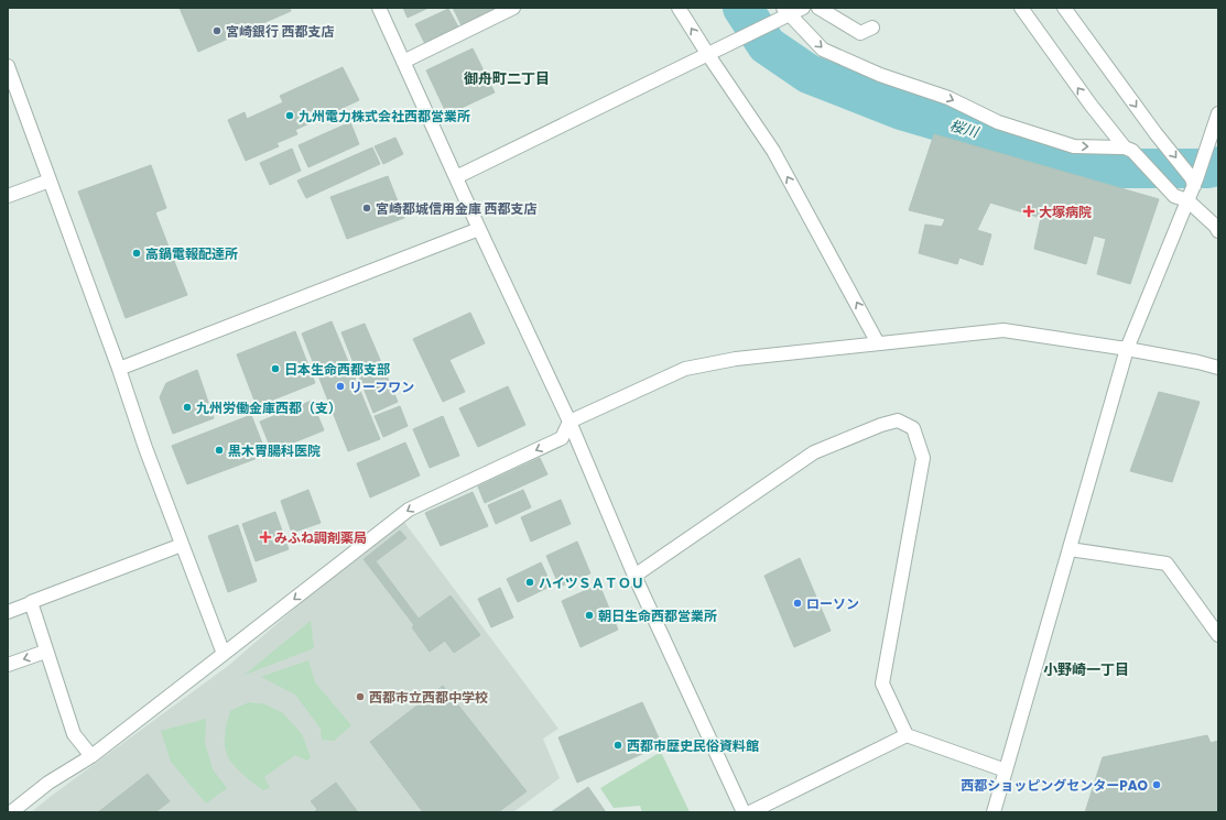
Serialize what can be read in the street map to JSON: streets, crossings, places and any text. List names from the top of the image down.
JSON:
{
  "districts": ["御舟町二丁目", "小野崎一丁目"],
  "water": ["桜川"],
  "places": {
    "other": [
      "宮崎銀行 西都支店",
      "九州電力株式会社西都営業所",
      "宮崎都城信用金庫 西都支店",
      "高鍋電報配達所",
      "日本生命西都支部",
      "リーフワン",
      "九州労働金庫西都（支）",
      "黒木胃腸科医院",
      "ハイツＳＡＴＯＵ",
      "ローソン",
      "朝日生命西都営業所",
      "西都市立西都中学校",
      "西都市歴史民俗資料館",
      "西都ショッピングセンターPAO"
    ],
    "health": ["大塚病院", "みふね調剤薬局"]
  }
}
